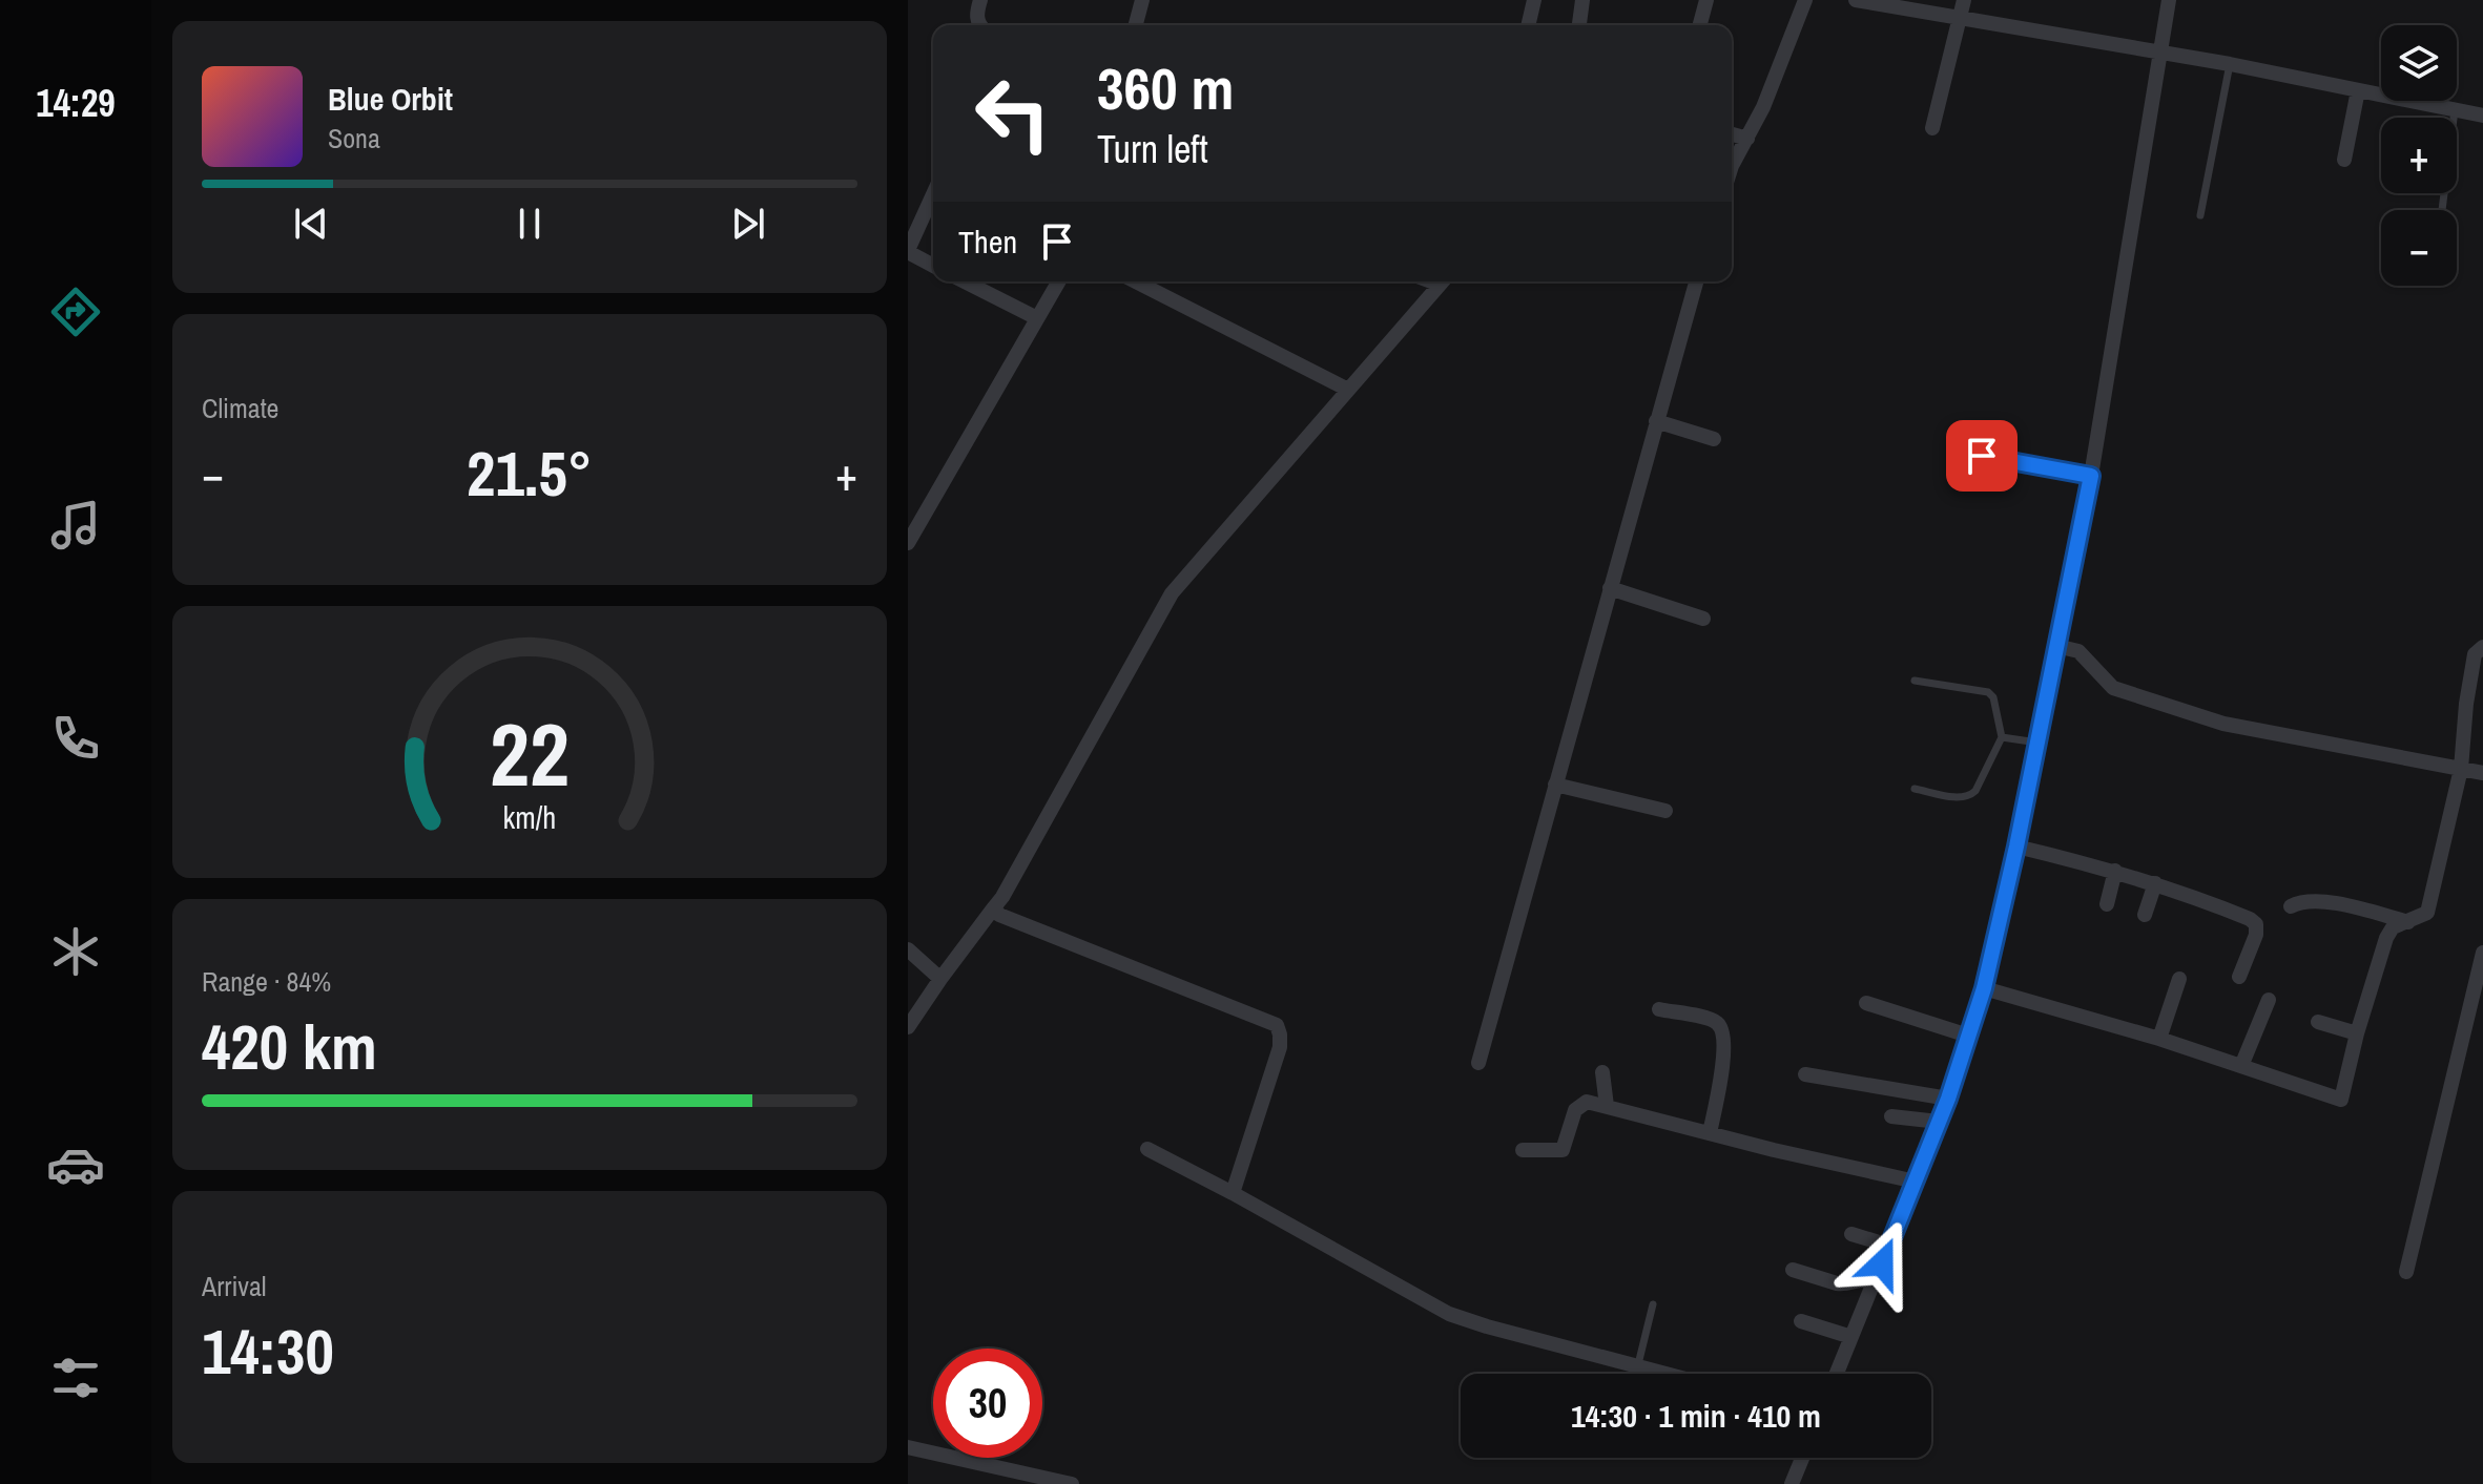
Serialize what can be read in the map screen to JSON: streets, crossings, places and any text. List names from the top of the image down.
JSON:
{
  "page": {
    "tabs": "14:29",
    "map_buttons": ["+", "−"],
    "turn": ["360 m", "Turn left"],
    "song": ["Blue Orbit", "Sona"],
    "then": "Then",
    "tile": [
      "Climate",
      ["Range · 84%", "420 km"],
      ["Arrival", "14:30"]
    ],
    "heat": ["−", "21.5°", "+"],
    "limit": "30",
    "trip": "14:30 · 1 min · 410 m",
    "gauge": ["22", "km/h"]
  }
}
